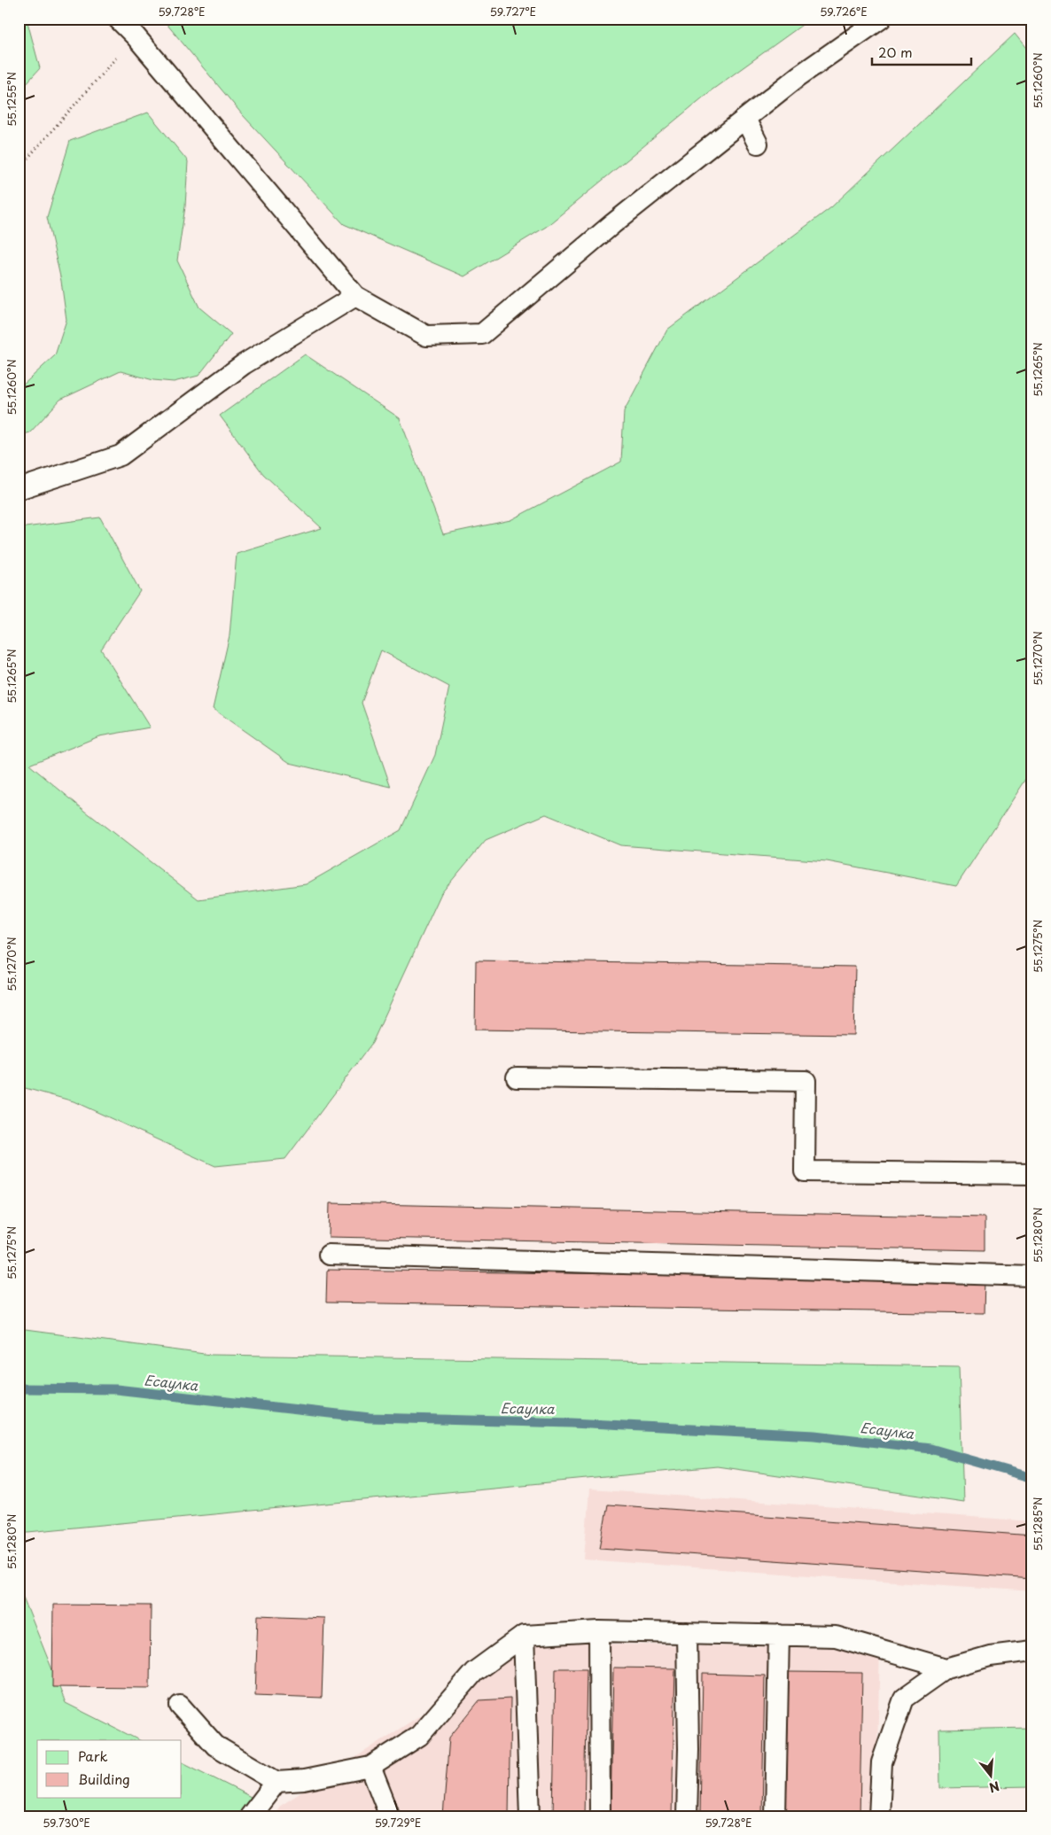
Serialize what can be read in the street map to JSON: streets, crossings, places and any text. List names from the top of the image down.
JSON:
{
  "water": ["Есаулка"],
  "legend": ["Park", "Building"],
  "scale_bar": "20 m",
  "north": "bottom",
  "coordinates": [
    "59.728°E",
    "59.727°E",
    "59.726°E",
    "55.1260°N",
    "55.1255°N",
    "55.1265°N",
    "55.1270°N",
    "55.1275°N",
    "55.1280°N",
    "55.1285°N",
    "59.730°E",
    "59.729°E"
  ]
}
